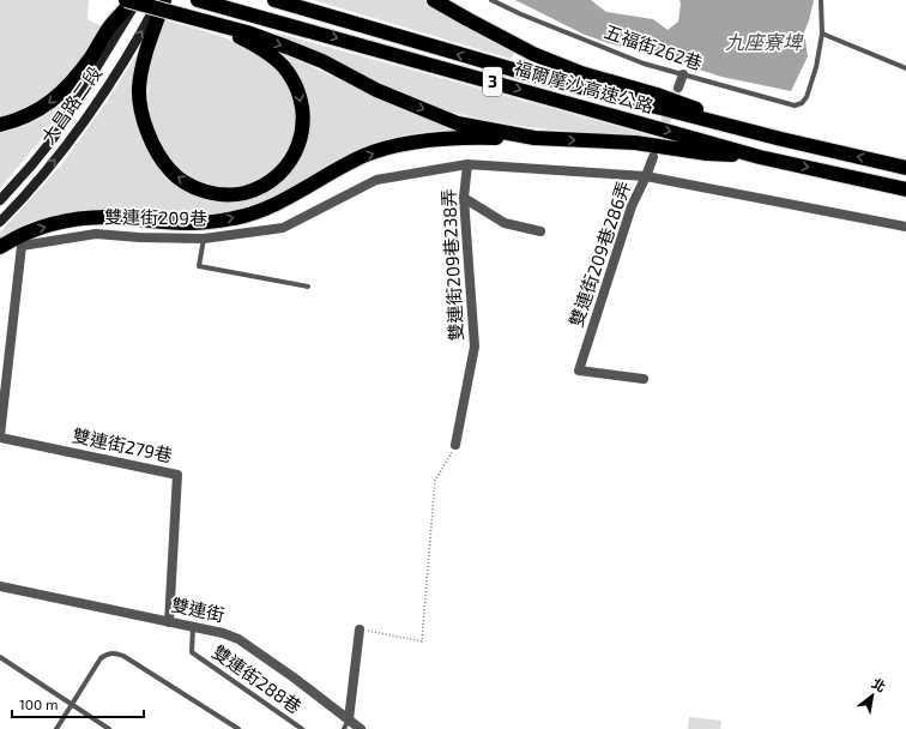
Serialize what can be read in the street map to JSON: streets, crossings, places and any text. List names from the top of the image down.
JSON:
{
  "streets": {
    "highway": ["3", "福爾摩沙高速公路"],
    "main road": ["大昌路二段"],
    "street": [
      "雙連街209巷",
      "雙連街209巷286弄",
      "雙連街209巷238弄",
      "雙連街279巷",
      "雙連街"
    ],
    "lane": ["五福街262巷", "雙連街288巷"]
  },
  "crossings": [
    ["雙連街209巷", "雙連街209巷238弄"],
    ["雙連街209巷", "雙連街279巷"],
    ["雙連街209巷286弄", "雙連街209巷238弄"],
    ["雙連街279巷", "雙連街"],
    ["雙連街", "雙連街288巷"]
  ],
  "water": ["九座寮埤"],
  "scale_bar": "100 m",
  "north": "top right"
}
